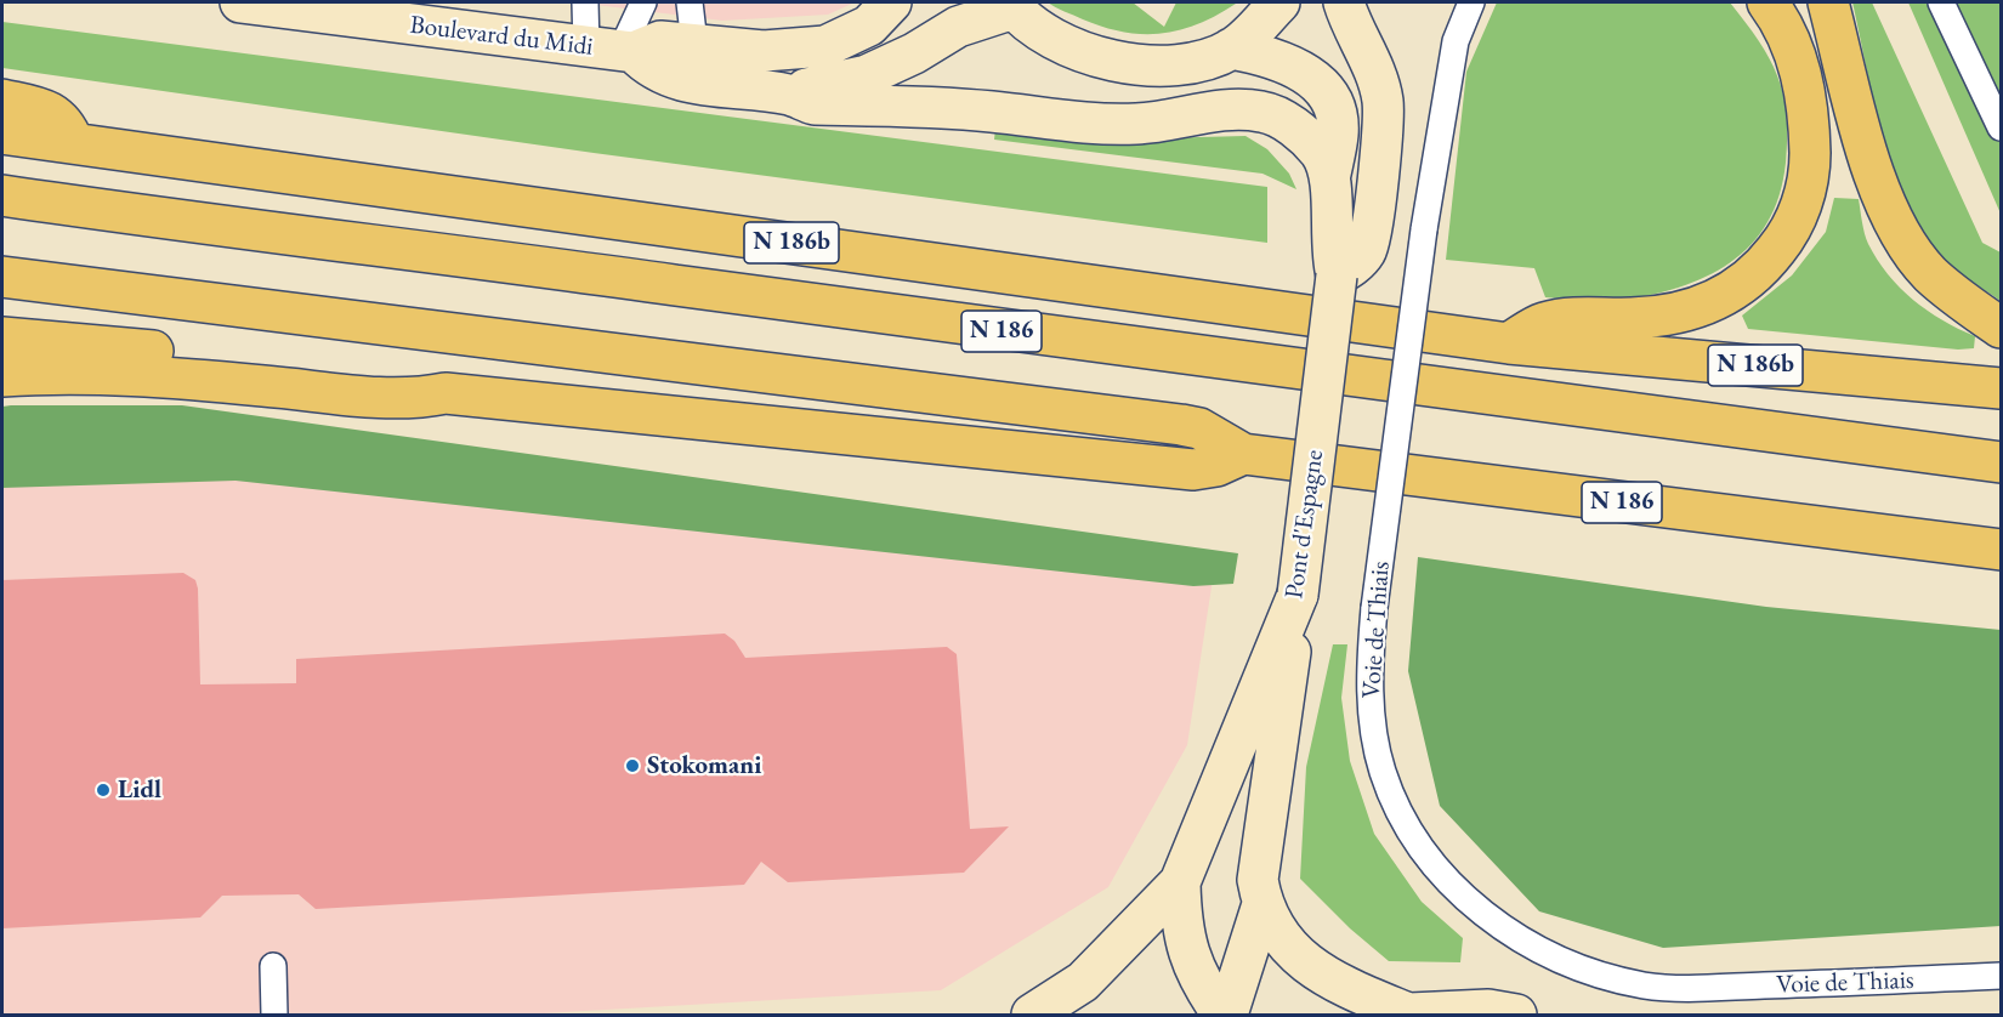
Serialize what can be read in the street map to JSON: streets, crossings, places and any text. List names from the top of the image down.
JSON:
{
  "streets": {
    "highway": ["N 186b", "N 186"],
    "street": ["Boulevard du Midi", "Pont d'Espagne"],
    "lane": ["Voie de Thiais"]
  },
  "places": ["Stokomani", "Lidl"]
}
